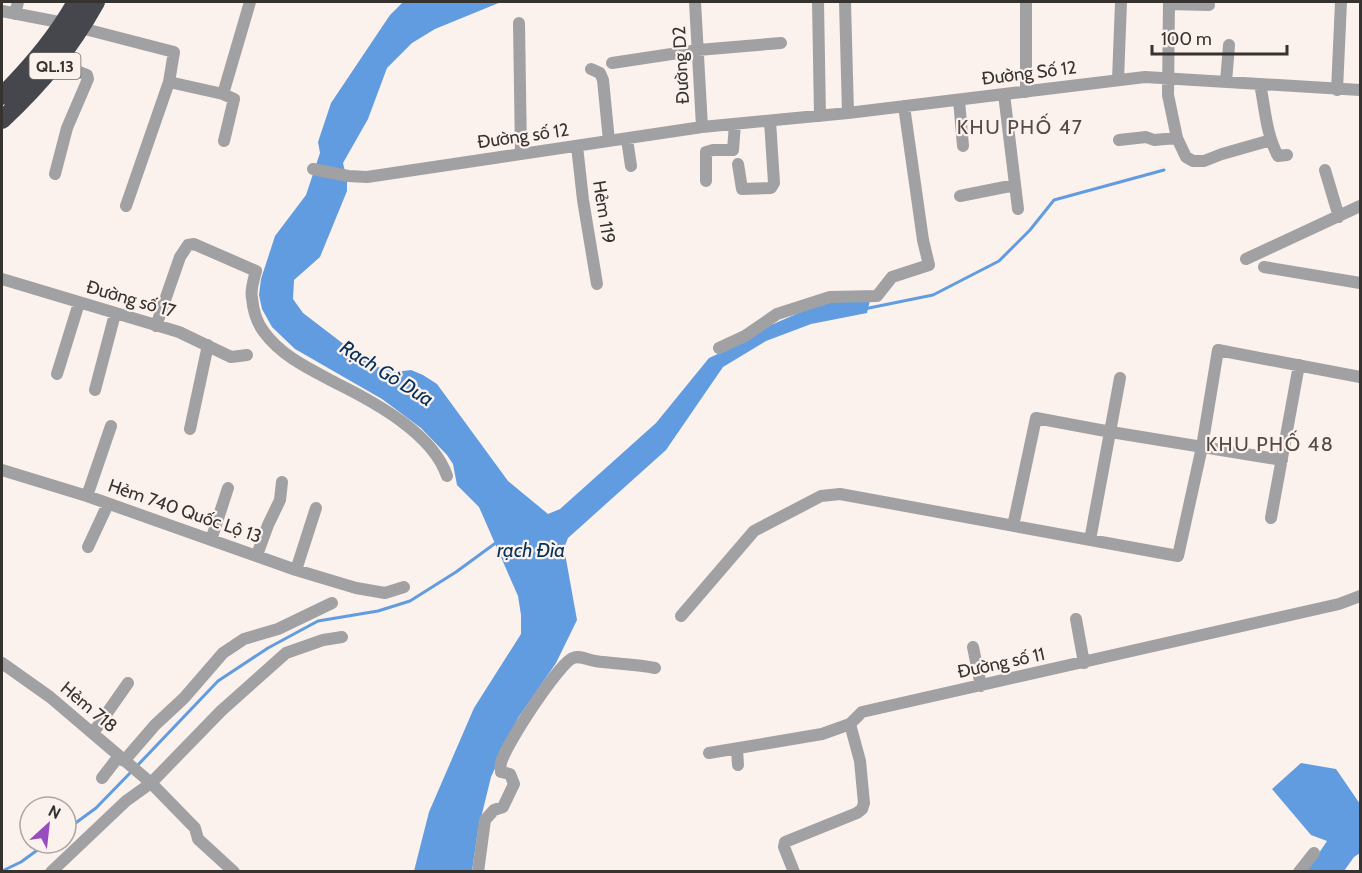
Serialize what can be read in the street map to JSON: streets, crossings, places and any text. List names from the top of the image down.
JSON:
{
  "streets": {
    "highway": ["QL.13"],
    "street": [
      "Đường D2",
      "Đường Số 12",
      "Đường số 12",
      "Hẻm 119",
      "Đường số 17",
      "Hẻm 740 Quốc Lộ 13",
      "Đường số 11",
      "Hẻm 718"
    ]
  },
  "crossings": [
    ["Đường D2", "Đường Số 12"],
    ["Đường D2", "Đường số 12"],
    ["Đường Số 12", "Đường số 12"],
    ["Đường số 12", "Hẻm 119"]
  ],
  "districts": ["KHU PHỐ 47", "KHU PHỐ 48"],
  "water": ["Rạch Gò Dưa", "rạch Đìa"],
  "scale_bar": "100 m",
  "north": "top right"
}
